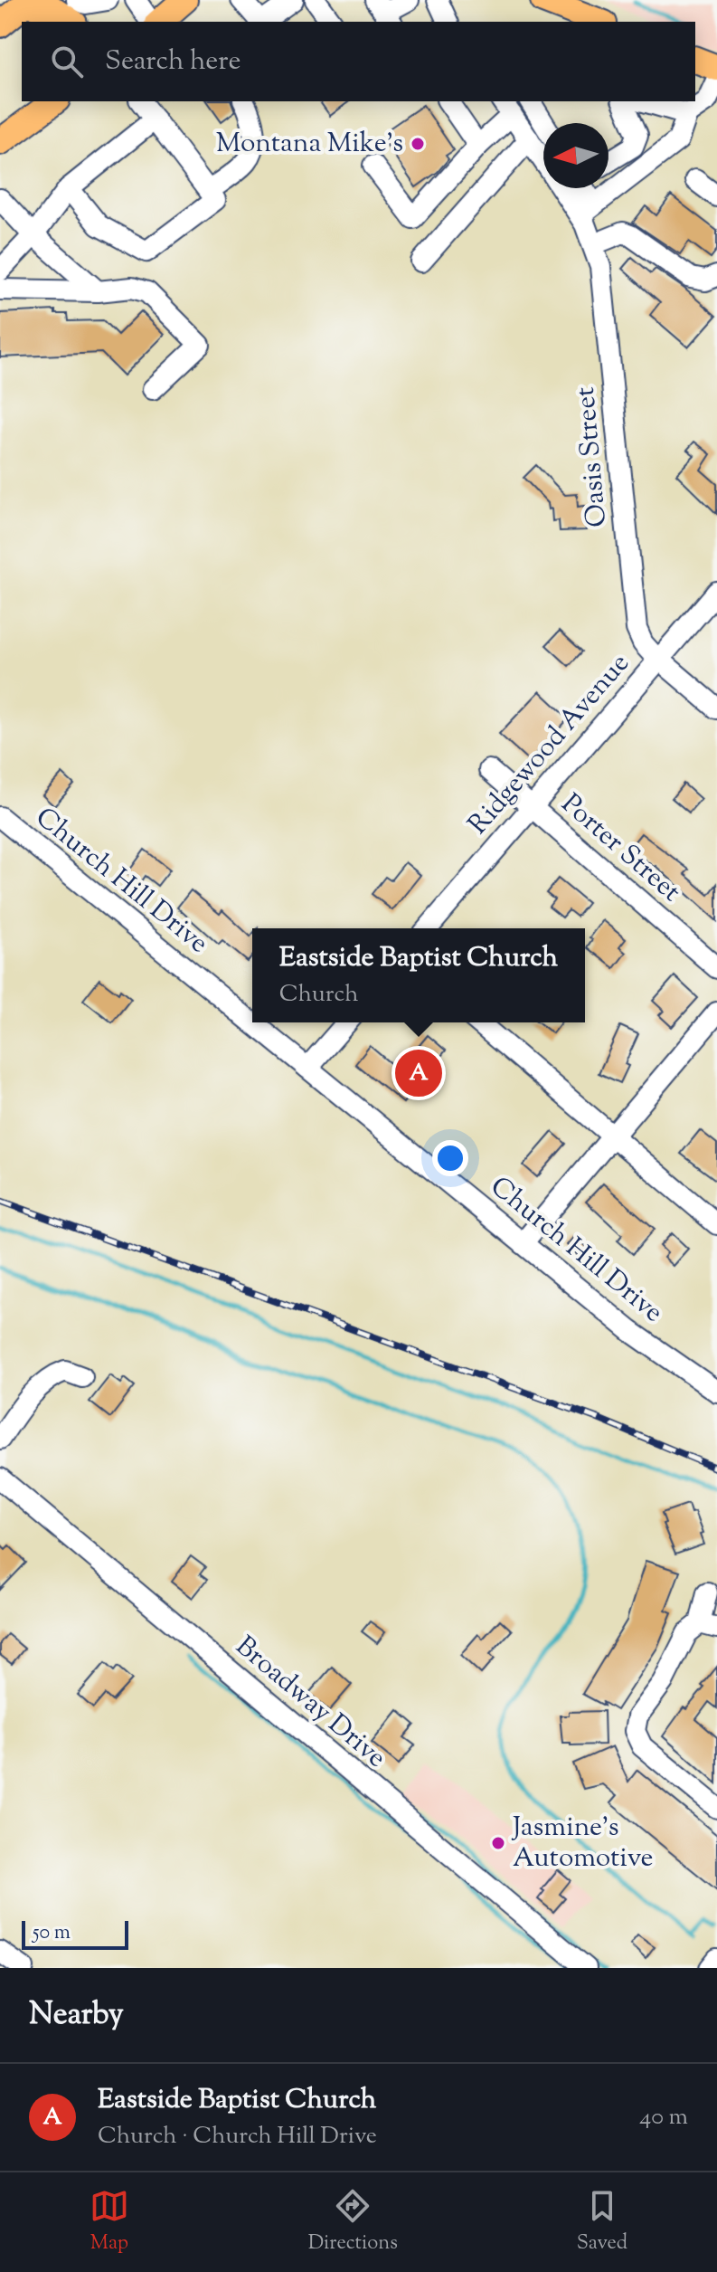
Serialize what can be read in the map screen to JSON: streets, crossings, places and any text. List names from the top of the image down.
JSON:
{
  "streets": {
    "street": [
      "Oasis Street",
      "Ridgewood Avenue",
      "Porter Street",
      "Church Hill Drive",
      "Broadway Drive"
    ]
  },
  "crossings": [
    ["Oasis Street", "Ridgewood Avenue"],
    ["Ridgewood Avenue", "Porter Street"]
  ],
  "places": ["Montana Mike's", "Jasmine's Automotive"],
  "scale_bar": "50 m",
  "north": "left",
  "page": {
    "search": "Search here",
    "popup": ["Eastside Baptist Church", "Church"],
    "pins": "A",
    "scale": "50 m",
    "heading": "Nearby",
    "list": [
      {
        "mark": "A",
        "name": "Eastside Baptist Church",
        "note": "Church · Church Hill Drive",
        "value": "40 m"
      }
    ],
    "nav": ["Map", "Directions", "Saved"]
  }
}
